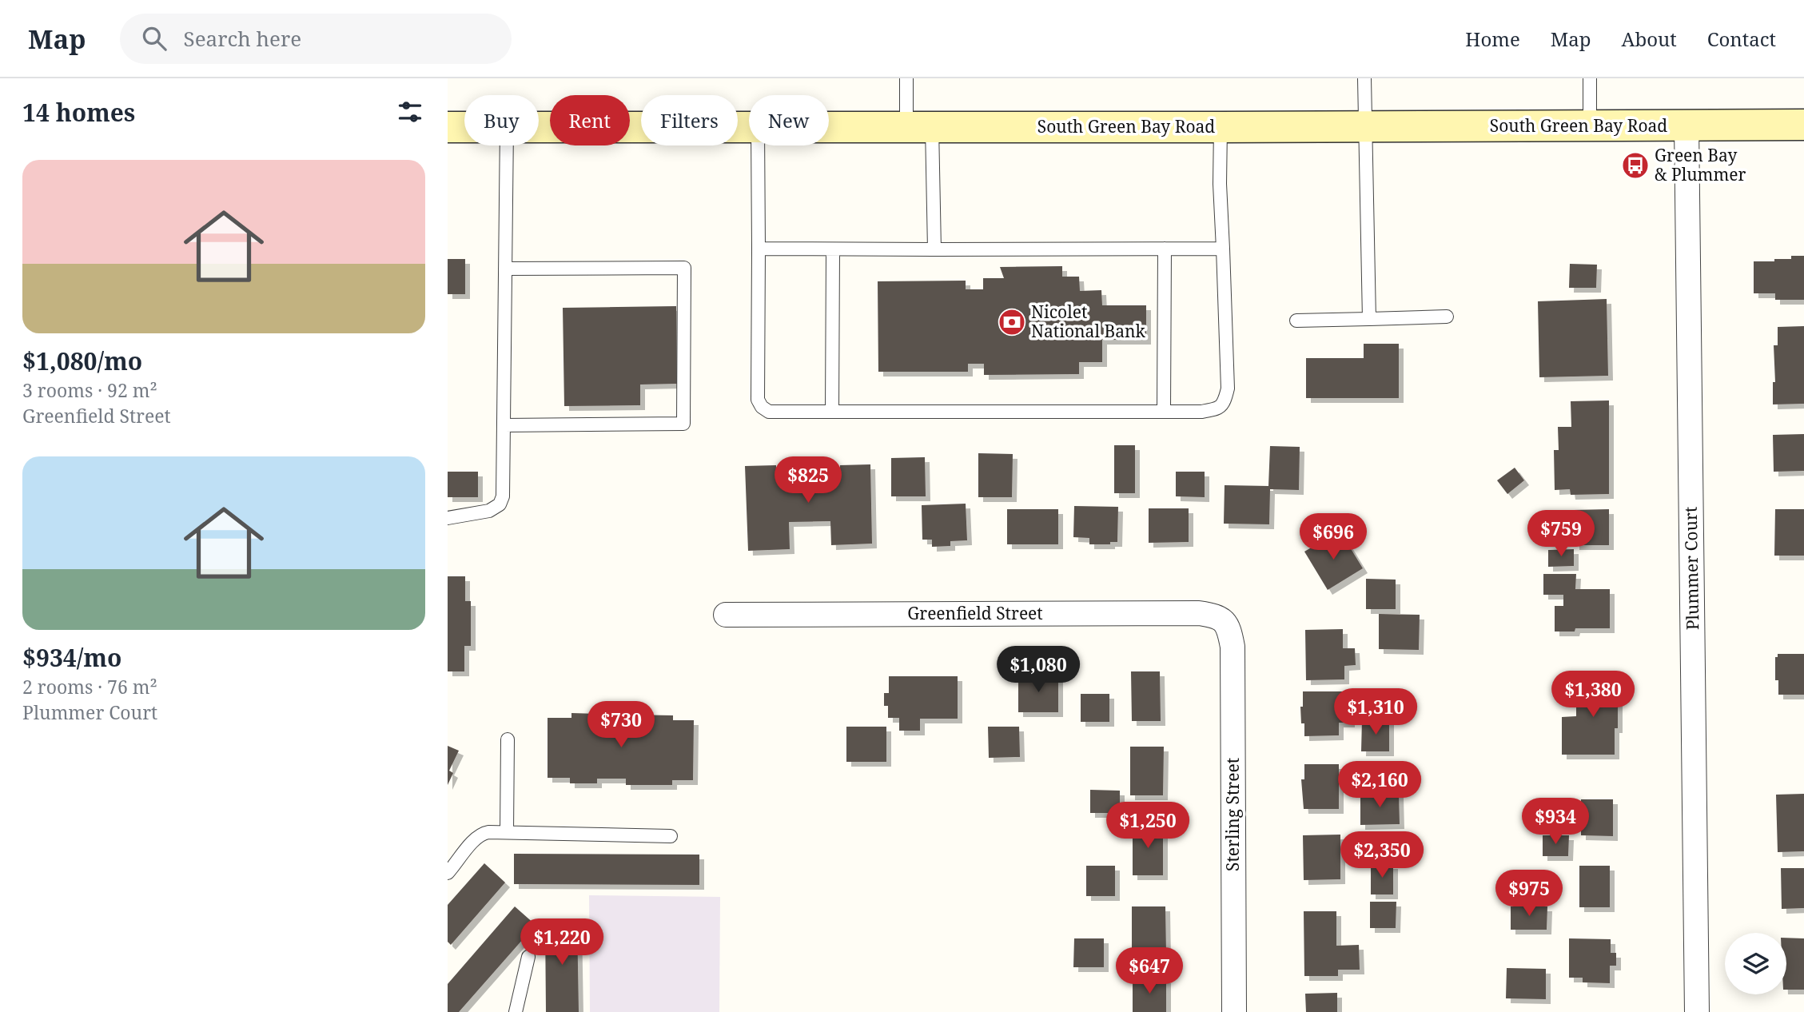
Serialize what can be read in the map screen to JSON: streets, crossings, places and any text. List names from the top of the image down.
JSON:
{
  "streets": {
    "main road": ["South Green Bay Road"],
    "street": ["Plummer Court", "Greenfield Street", "Sterling Street"]
  },
  "crossings": [
    ["South Green Bay Road", "Plummer Court"],
    ["Greenfield Street", "Sterling Street"]
  ],
  "places": {
    "bus stop": ["Green Bay & Plummer"],
    "bank": ["Nicolet National Bank"]
  },
  "page": {
    "header": "Map",
    "search": "Search here",
    "nav": [
      "Home",
      "Map",
      "About",
      "Contact"
    ],
    "heading": "14 homes",
    "chip": [
      "Buy",
      "Rent",
      "Filters",
      "New"
    ],
    "list": [
      {
        "name": "$1,080/mo",
        "note": "3 rooms · 92 m² · Greenfield Street"
      },
      {
        "name": "$934/mo",
        "note": "2 rooms · 76 m² · Plummer Court"
      }
    ],
    "price": [
      "$825",
      "$759",
      "$696",
      "$1,080",
      "$1,380",
      "$1,310",
      "$730",
      "$2,160",
      "$934",
      "$1,250",
      "$2,350",
      "$975",
      "$1,220",
      "$647"
    ]
  }
}
